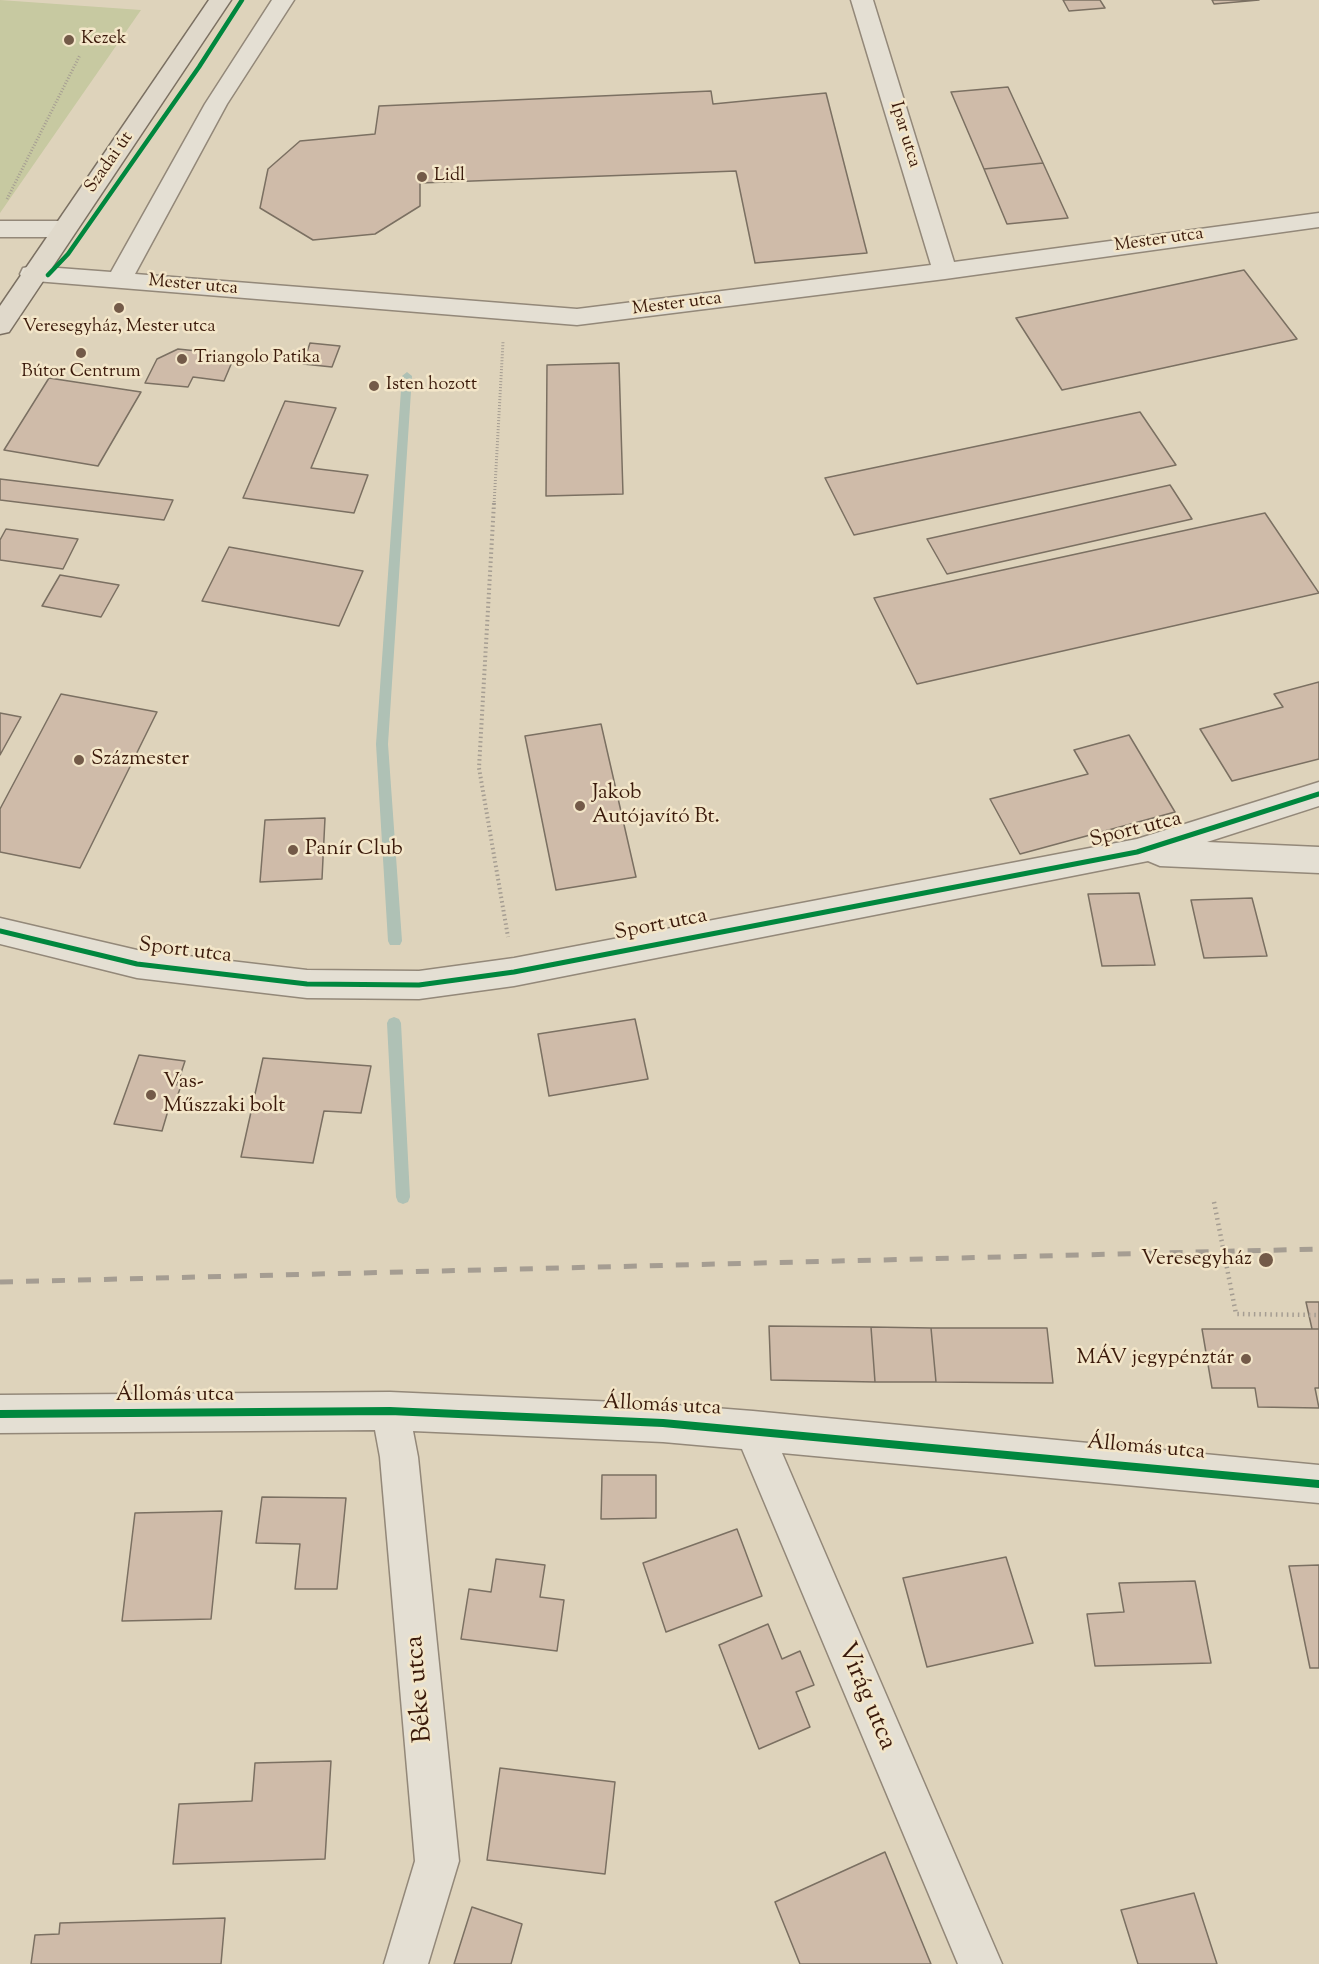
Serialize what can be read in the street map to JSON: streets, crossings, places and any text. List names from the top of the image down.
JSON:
{
  "streets": {
    "main road": ["Szadai út"],
    "street": [
      "Ipar utca",
      "Mester utca",
      "Sport utca",
      "Állomás utca",
      "Béke utca",
      "Virág utca"
    ]
  },
  "crossings": [
    ["Ipar utca", "Mester utca"],
    ["Szadai út", "Mester utca"],
    ["Állomás utca", "Béke utca"],
    ["Állomás utca", "Virág utca"]
  ],
  "places": [
    "Kezek",
    "Lidl",
    "Veresegyház, Mester utca",
    "Bútor Centrum",
    "Triangolo Patika",
    "Isten hozott",
    "Százmester",
    "Jakob Autójavító Bt.",
    "Panír Club",
    "Vas- Műszzaki bolt",
    "Veresegyház",
    "MÁV jegypénztár"
  ]
}
